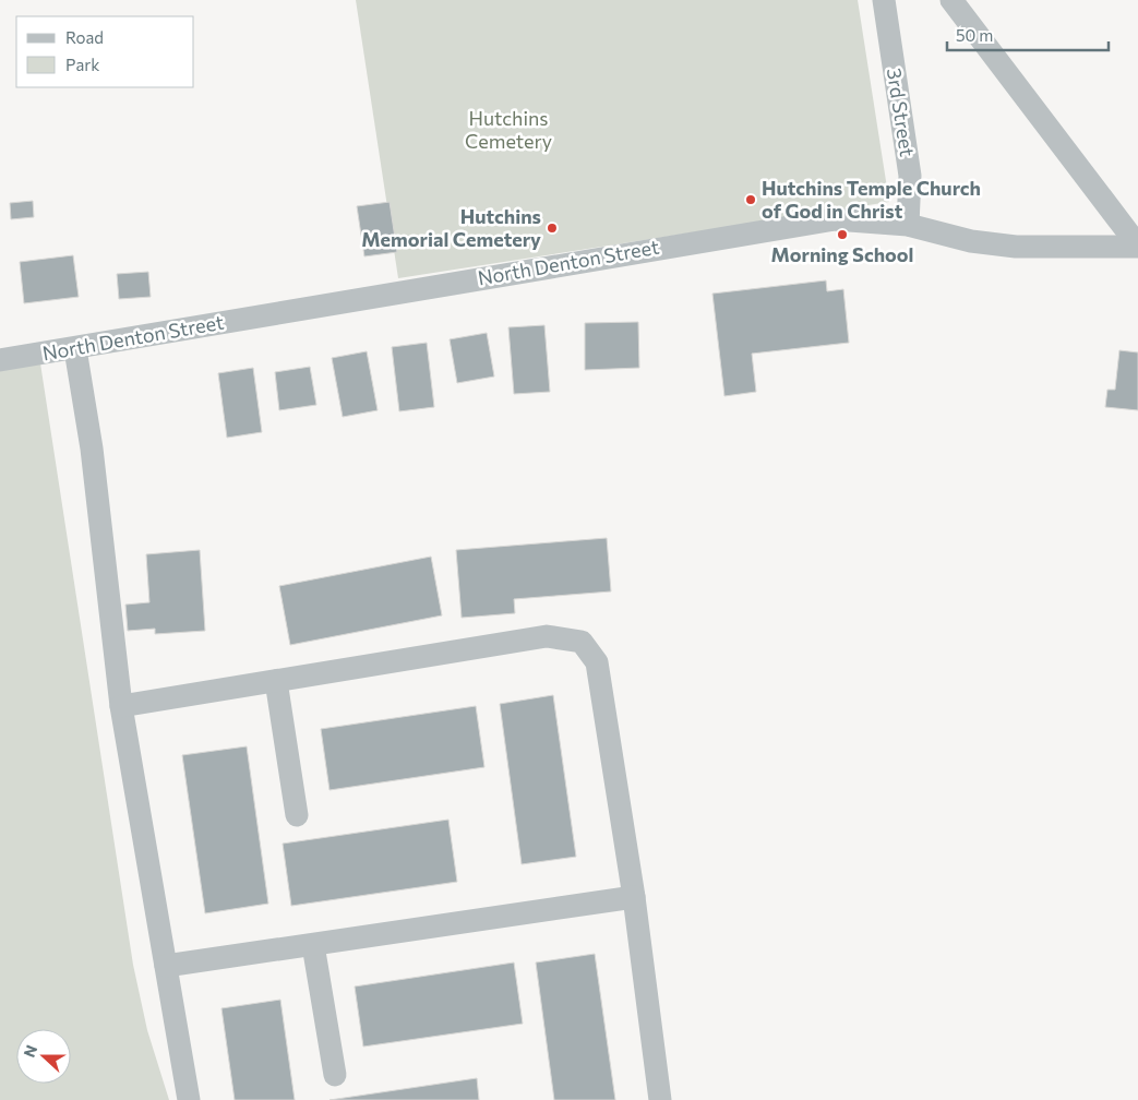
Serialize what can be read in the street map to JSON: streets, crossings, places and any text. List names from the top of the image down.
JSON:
{
  "streets": {
    "street": ["3rd Street", "North Denton Street"]
  },
  "crossings": [
    ["3rd Street", "North Denton Street"]
  ],
  "parks": ["Hutchins Cemetery"],
  "places": ["Hutchins Temple Church of God in Christ", "Hutchins Memorial Cemetery", "Morning School"],
  "legend": ["Road", "Park"],
  "scale_bar": "50 m",
  "north": "left"
}
